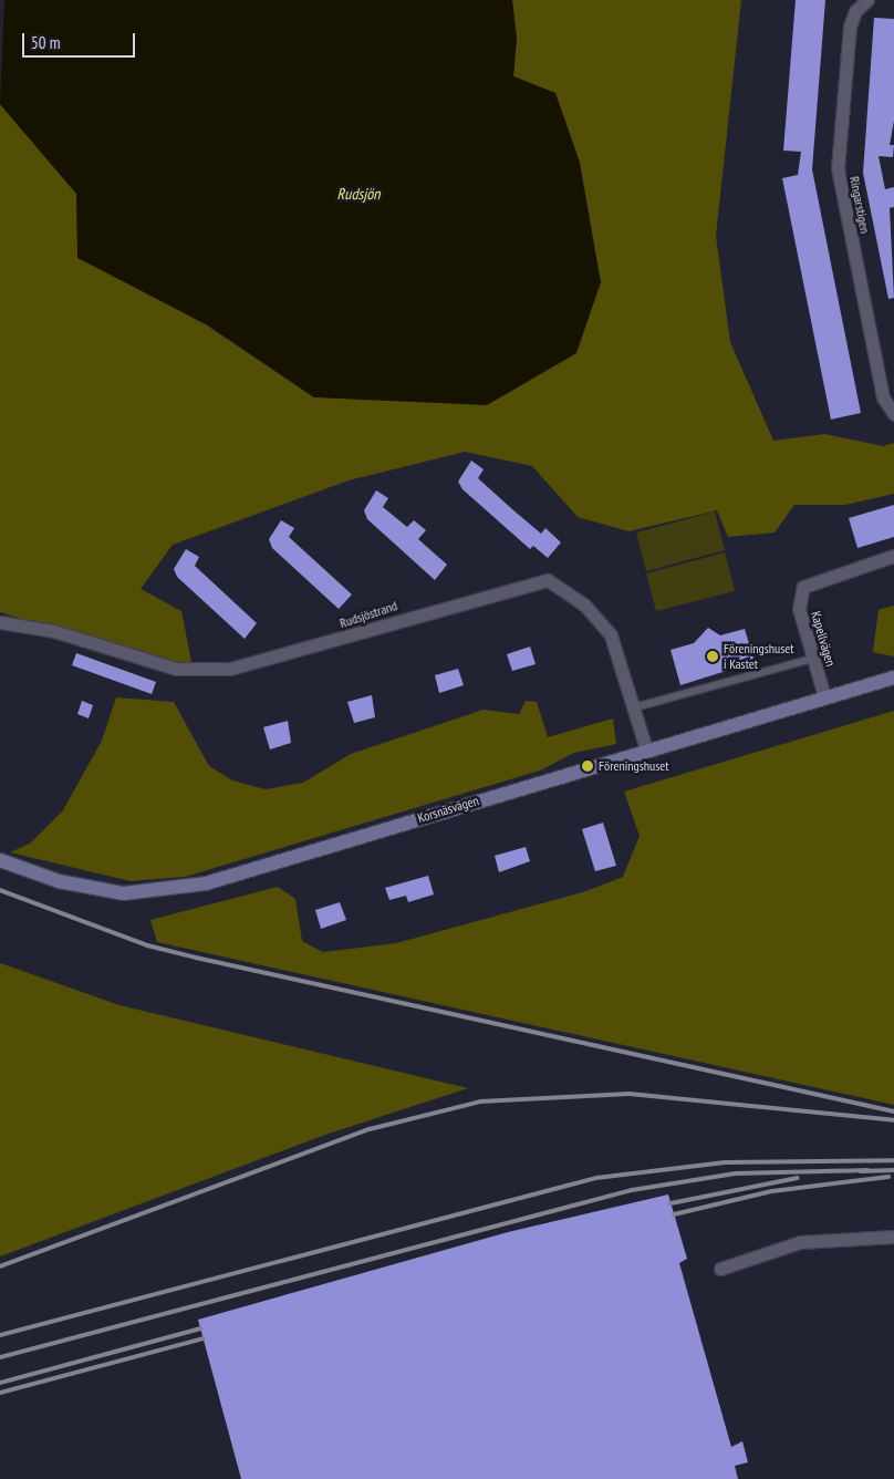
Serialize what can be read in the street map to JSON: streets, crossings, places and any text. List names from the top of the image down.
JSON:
{
  "streets": {
    "street": [
      "Ringarstigen",
      "Rudsjöstrand",
      "Kapellvägen",
      "Korsnäsvägen"
    ]
  },
  "crossings": [
    ["Rudsjöstrand", "Korsnäsvägen"],
    ["Kapellvägen", "Korsnäsvägen"]
  ],
  "water": ["Rudsjön"],
  "places": ["Föreningshuset i Kastet", "Föreningshuset"],
  "scale_bar": "50 m"
}
